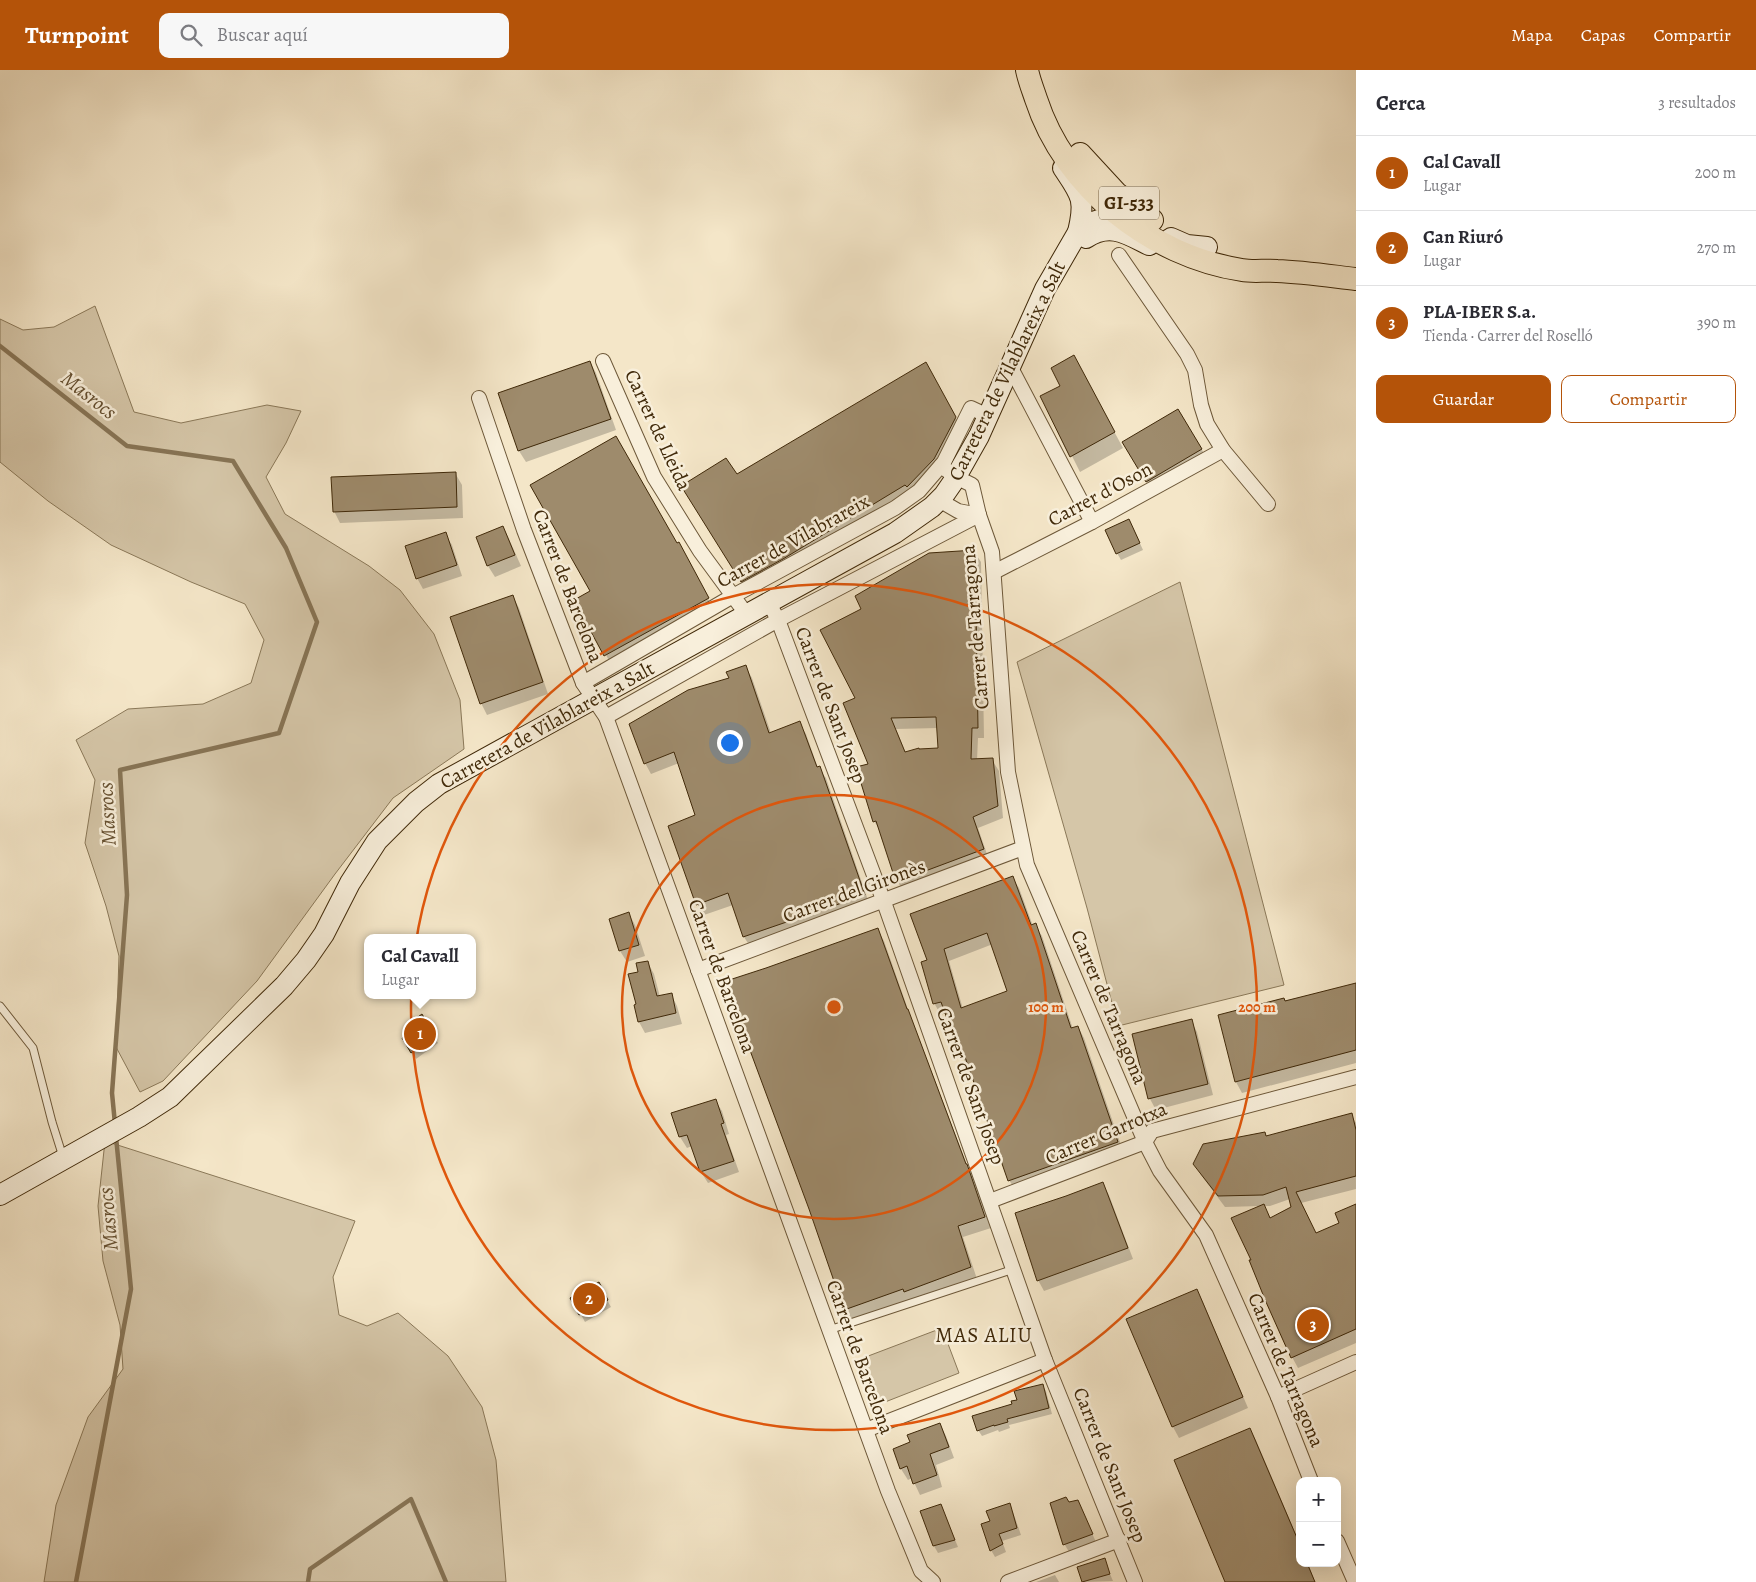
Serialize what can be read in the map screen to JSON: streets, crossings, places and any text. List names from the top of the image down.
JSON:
{
  "streets": {
    "main road": ["GI-533"],
    "street": [
      "Carretera de Vilablareix a Salt",
      "Carrer de Lleida",
      "Carrer d'Oson",
      "Carrer de Vilabrareix",
      "Carrer de Barcelona",
      "Carrer de Tarragona",
      "Carrer de Sant Josep",
      "Carrer del Gironès",
      "Carrer Garrotxa"
    ]
  },
  "crossings": [
    ["Carretera de Vilablareix a Salt", "Carrer de Lleida"],
    ["Carretera de Vilablareix a Salt", "Carrer de Vilabrareix"],
    ["Carretera de Vilablareix a Salt", "Carrer de Barcelona"],
    ["Carretera de Vilablareix a Salt", "Carrer de Tarragona"],
    ["Carretera de Vilablareix a Salt", "Carrer de Sant Josep"],
    ["Carrer de Lleida", "Carrer de Vilabrareix"],
    ["Carrer d'Oson", "Carrer de Tarragona"],
    ["Carrer de Vilabrareix", "Carrer de Barcelona"],
    ["Carrer de Vilabrareix", "Carrer de Tarragona"],
    ["Carrer de Barcelona", "Carrer del Gironès"],
    ["Carrer de Tarragona", "Carrer del Gironès"],
    ["Carrer de Tarragona", "Carrer Garrotxa"],
    ["Carrer de Sant Josep", "Carrer del Gironès"],
    ["Carrer de Sant Josep", "Carrer Garrotxa"]
  ],
  "districts": ["MAS ALIU"],
  "water": ["Masrocs"],
  "page": {
    "header": "Turnpoint",
    "search": "Buscar aquí",
    "nav": ["Mapa", "Capas", "Compartir"],
    "heading": ["Cerca", "3 resultados"],
    "list": [
      {
        "mark": "1",
        "name": "Cal Cavall",
        "note": "Lugar",
        "value": "200 m"
      },
      {
        "mark": "2",
        "name": "Can Riuró",
        "note": "Lugar",
        "value": "270 m"
      },
      {
        "mark": "3",
        "name": "PLA-IBER S.a.",
        "note": "Tienda · Carrer del Roselló",
        "value": "390 m"
      }
    ],
    "buttons": ["Guardar", "Compartir"],
    "popup": ["Cal Cavall", "Lugar"],
    "pins": ["1", "2", "3"],
    "map_buttons": ["+", "−"]
  },
  "rings": ["100 m", "200 m"]
}
